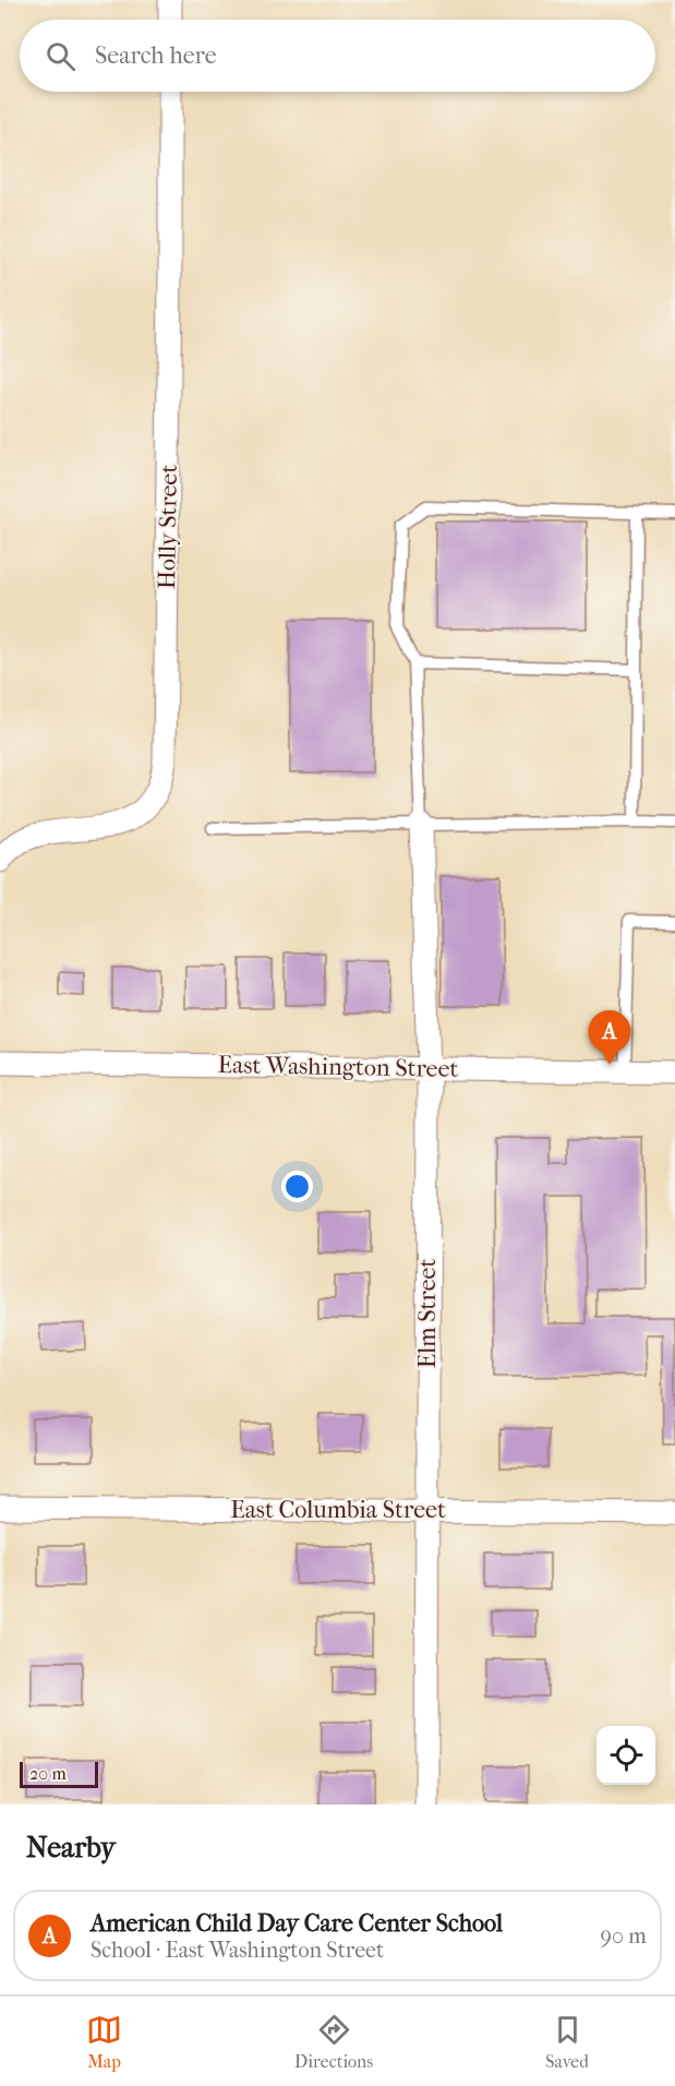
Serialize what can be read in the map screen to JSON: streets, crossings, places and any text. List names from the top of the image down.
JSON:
{
  "streets": {
    "street": [
      "Holly Street",
      "East Washington Street",
      "Elm Street",
      "East Columbia Street"
    ]
  },
  "crossings": [
    ["East Washington Street", "Elm Street"],
    ["Elm Street", "East Columbia Street"]
  ],
  "scale_bar": "20 m",
  "page": {
    "search": "Search here",
    "pins": "A",
    "scale": "20 m",
    "heading": "Nearby",
    "list": [
      {
        "mark": "A",
        "name": "American Child Day Care Center School",
        "note": "School · East Washington Street",
        "value": "90 m"
      }
    ],
    "nav": ["Map", "Directions", "Saved"]
  }
}
